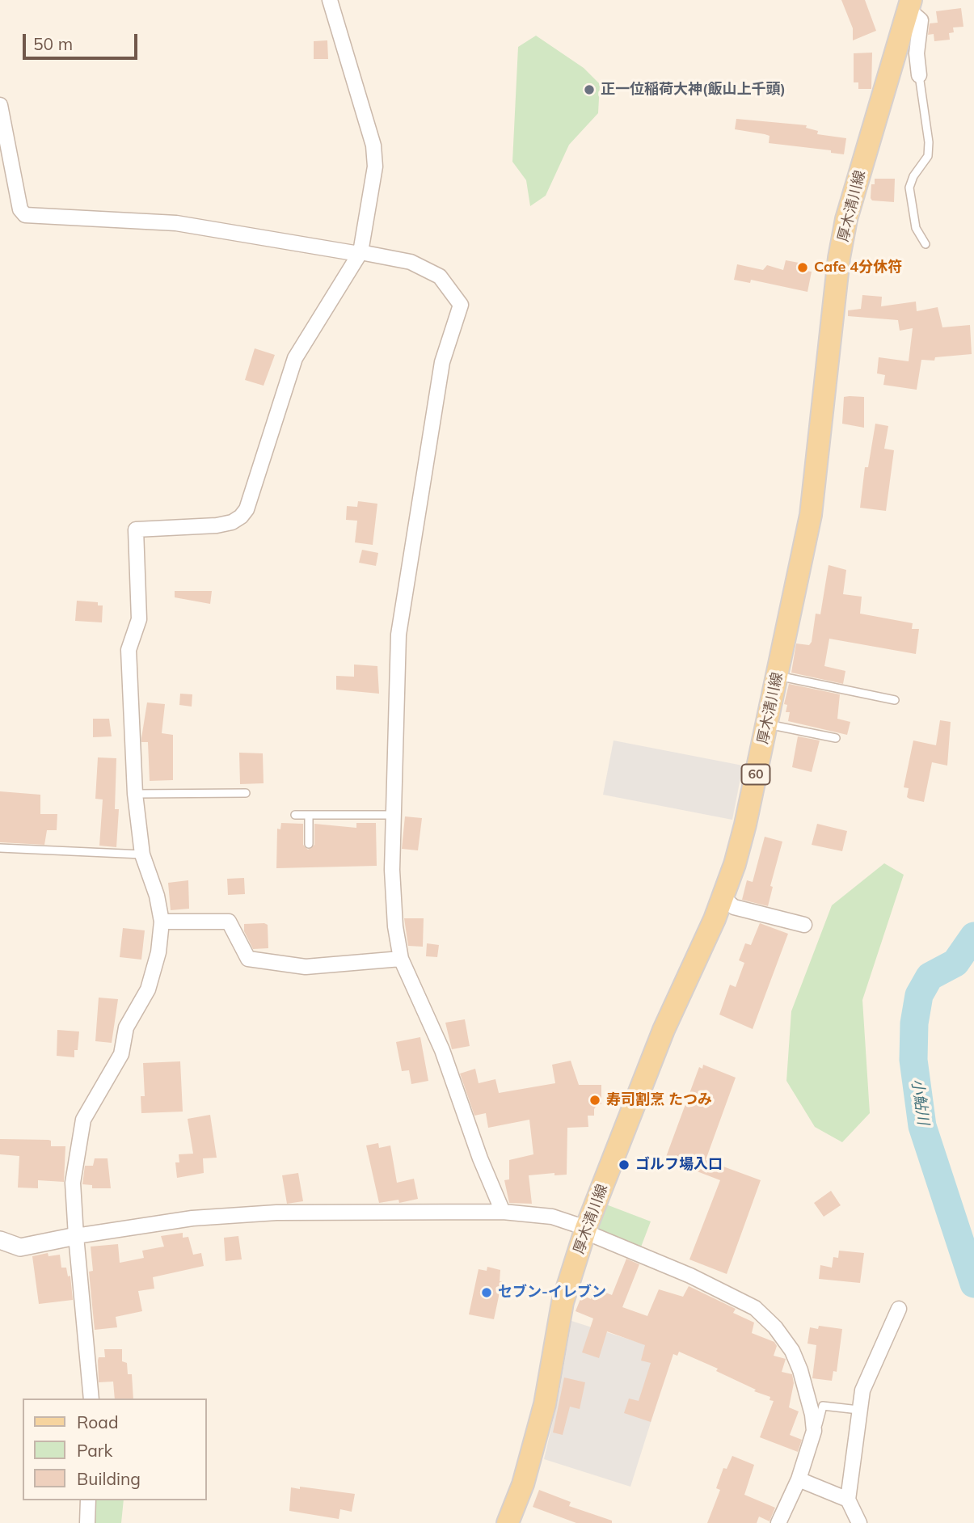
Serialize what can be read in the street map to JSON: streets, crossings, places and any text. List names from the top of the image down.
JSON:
{
  "streets": {
    "main road": ["厚木清川線", "60"]
  },
  "water": ["小鮎川"],
  "places": [
    "正一位稲荷大神(飯山上千頭)",
    "Cafe 4分休符",
    "寿司割烹 たつみ",
    "ゴルフ場入口",
    "セブン-イレブン"
  ],
  "legend": ["Road", "Park", "Building"],
  "scale_bar": "50 m"
}
